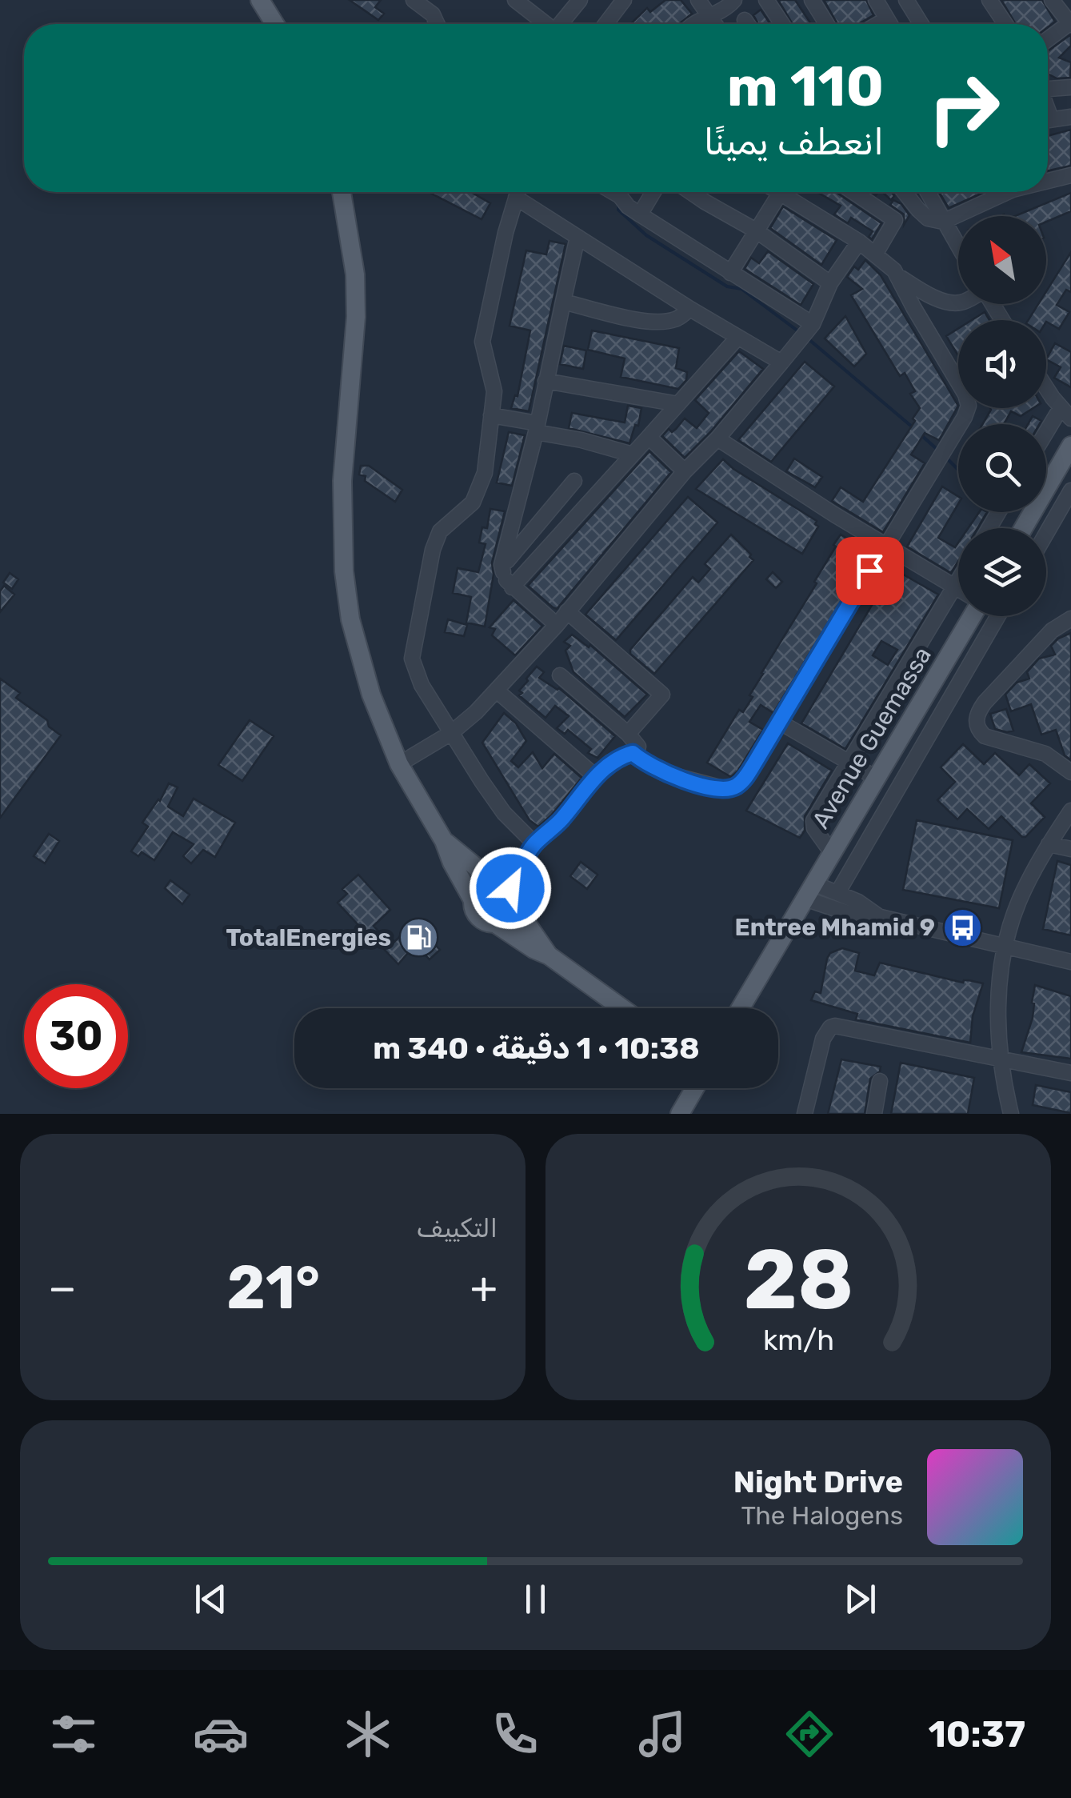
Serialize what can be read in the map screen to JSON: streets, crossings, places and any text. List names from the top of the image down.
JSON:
{
  "streets": {
    "main road": ["Avenue Guemassa"]
  },
  "places": {
    "bus stop": ["Entree Mhamid 9"],
    "fuel station": ["TotalEnergies"]
  },
  "north": "top left",
  "page": {
    "turn": ["110 m", "انعطف يمينًا"],
    "limit": "30",
    "trip": "10:38 · 1 دقيقة · 340 m",
    "tile": "التكييف",
    "heat": ["−", "21°", "+"],
    "song": ["Night Drive", "The Halogens"],
    "tabs": "10:37",
    "gauge": ["28", "km/h"]
  }
}
